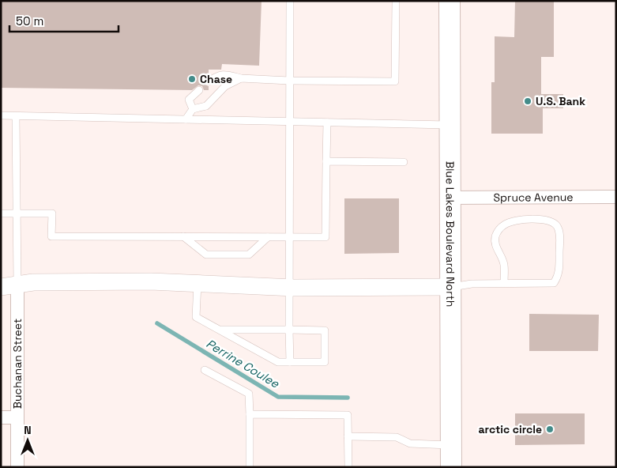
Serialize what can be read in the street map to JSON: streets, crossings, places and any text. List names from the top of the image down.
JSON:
{
  "streets": {
    "main road": ["Blue Lakes Boulevard North"],
    "street": ["Spruce Avenue", "Buchanan Street"]
  },
  "crossings": [
    ["Spruce Avenue", "Blue Lakes Boulevard North"]
  ],
  "water": ["Perrine Coulee"],
  "places": ["Chase", "U.S. Bank", "arctic circle"],
  "scale_bar": "50 m",
  "north": "top"
}
